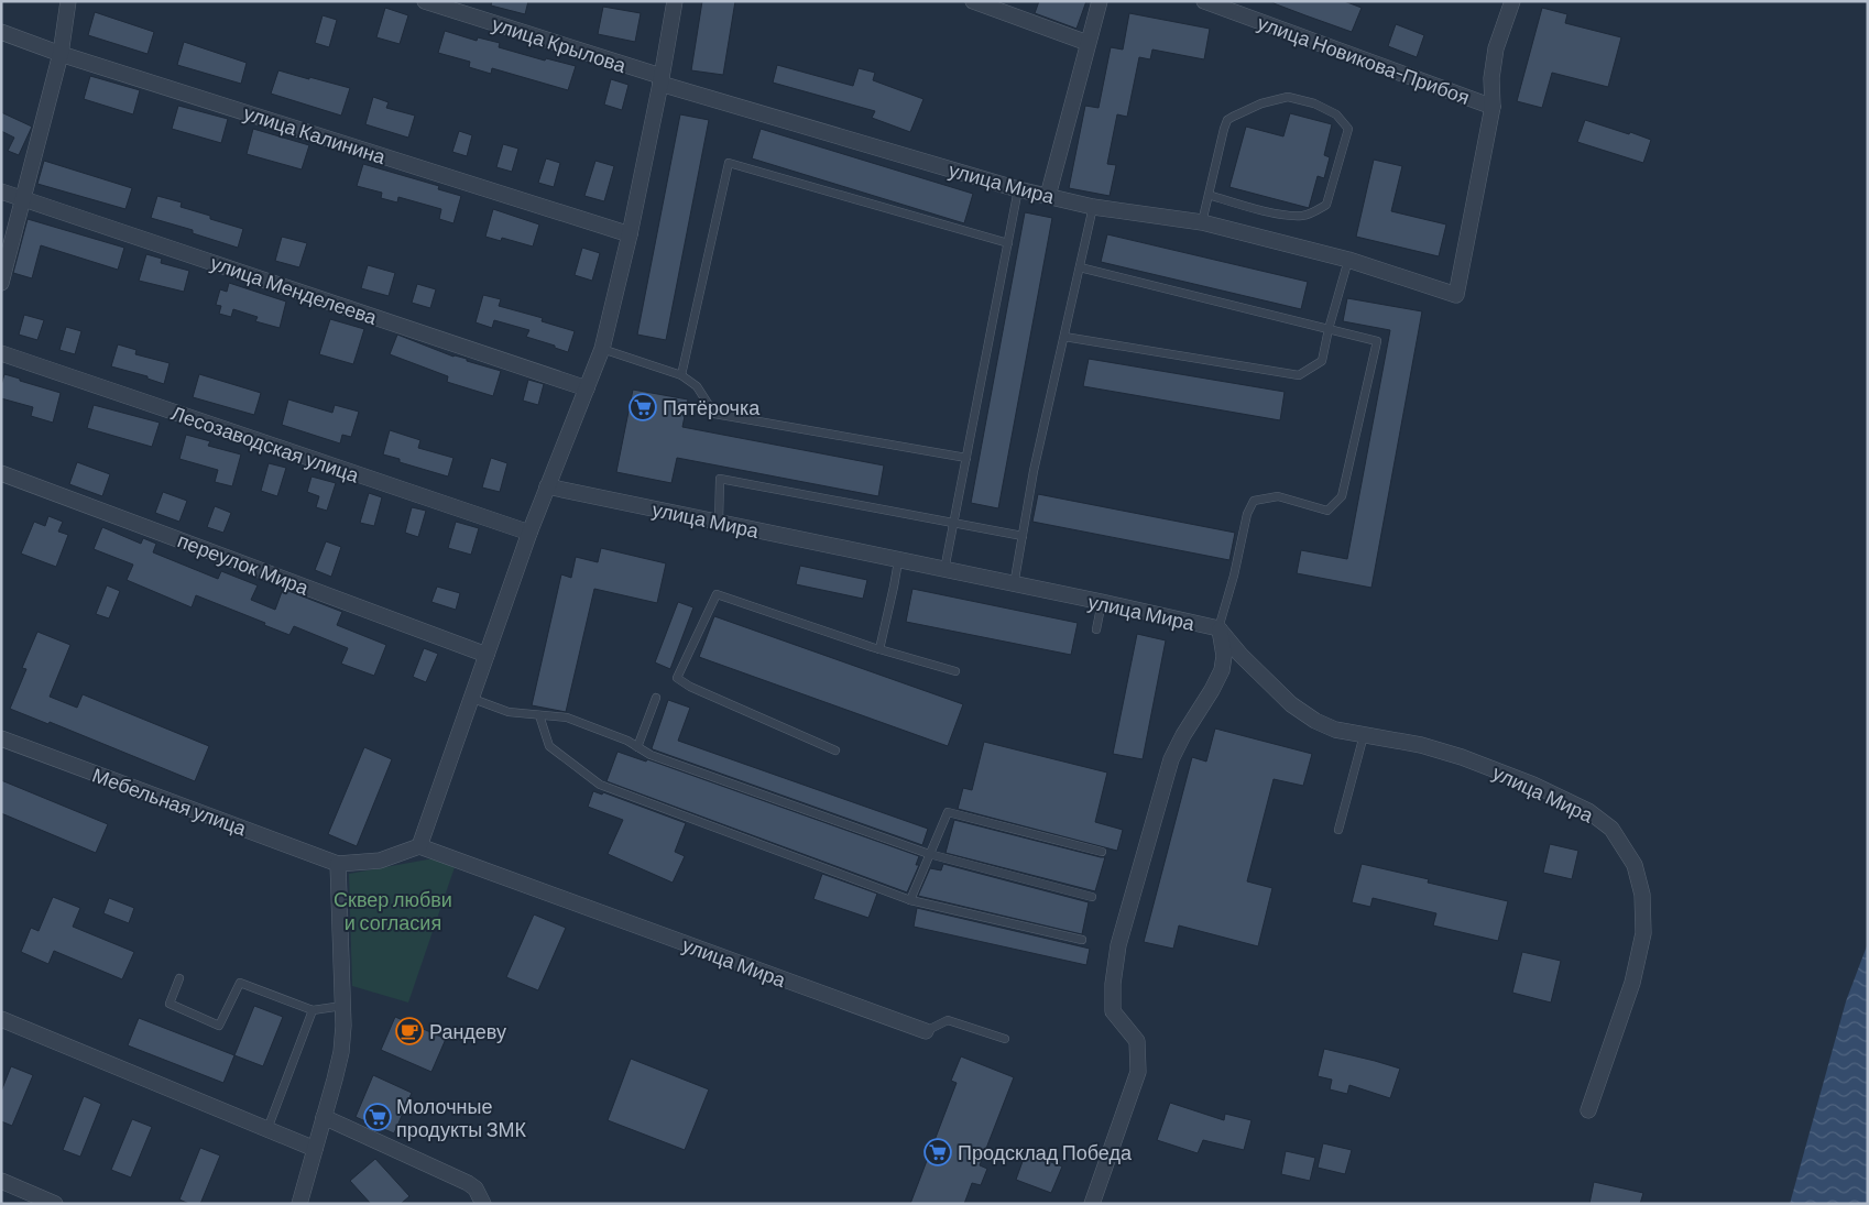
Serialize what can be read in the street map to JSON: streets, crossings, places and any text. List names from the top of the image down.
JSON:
{
  "streets": {
    "street": [
      "улица Крылова",
      "улица Новикова-Прибоя",
      "улица Калинина",
      "улица Мира",
      "улица Менделеева",
      "Лесозаводская улица",
      "переулок Мира",
      "Мебельная улица"
    ]
  },
  "crossings": [
    ["улица Крылова", "улица Мира"],
    ["улица Новикова-Прибоя", "улица Мира"]
  ],
  "parks": ["Сквер любви и согласия"],
  "places": {
    "supermarket": ["Пятёрочка", "Молочные продукты ЗМК", "Продсклад Победа"],
    "cafe": ["Рандеву"]
  }
}
